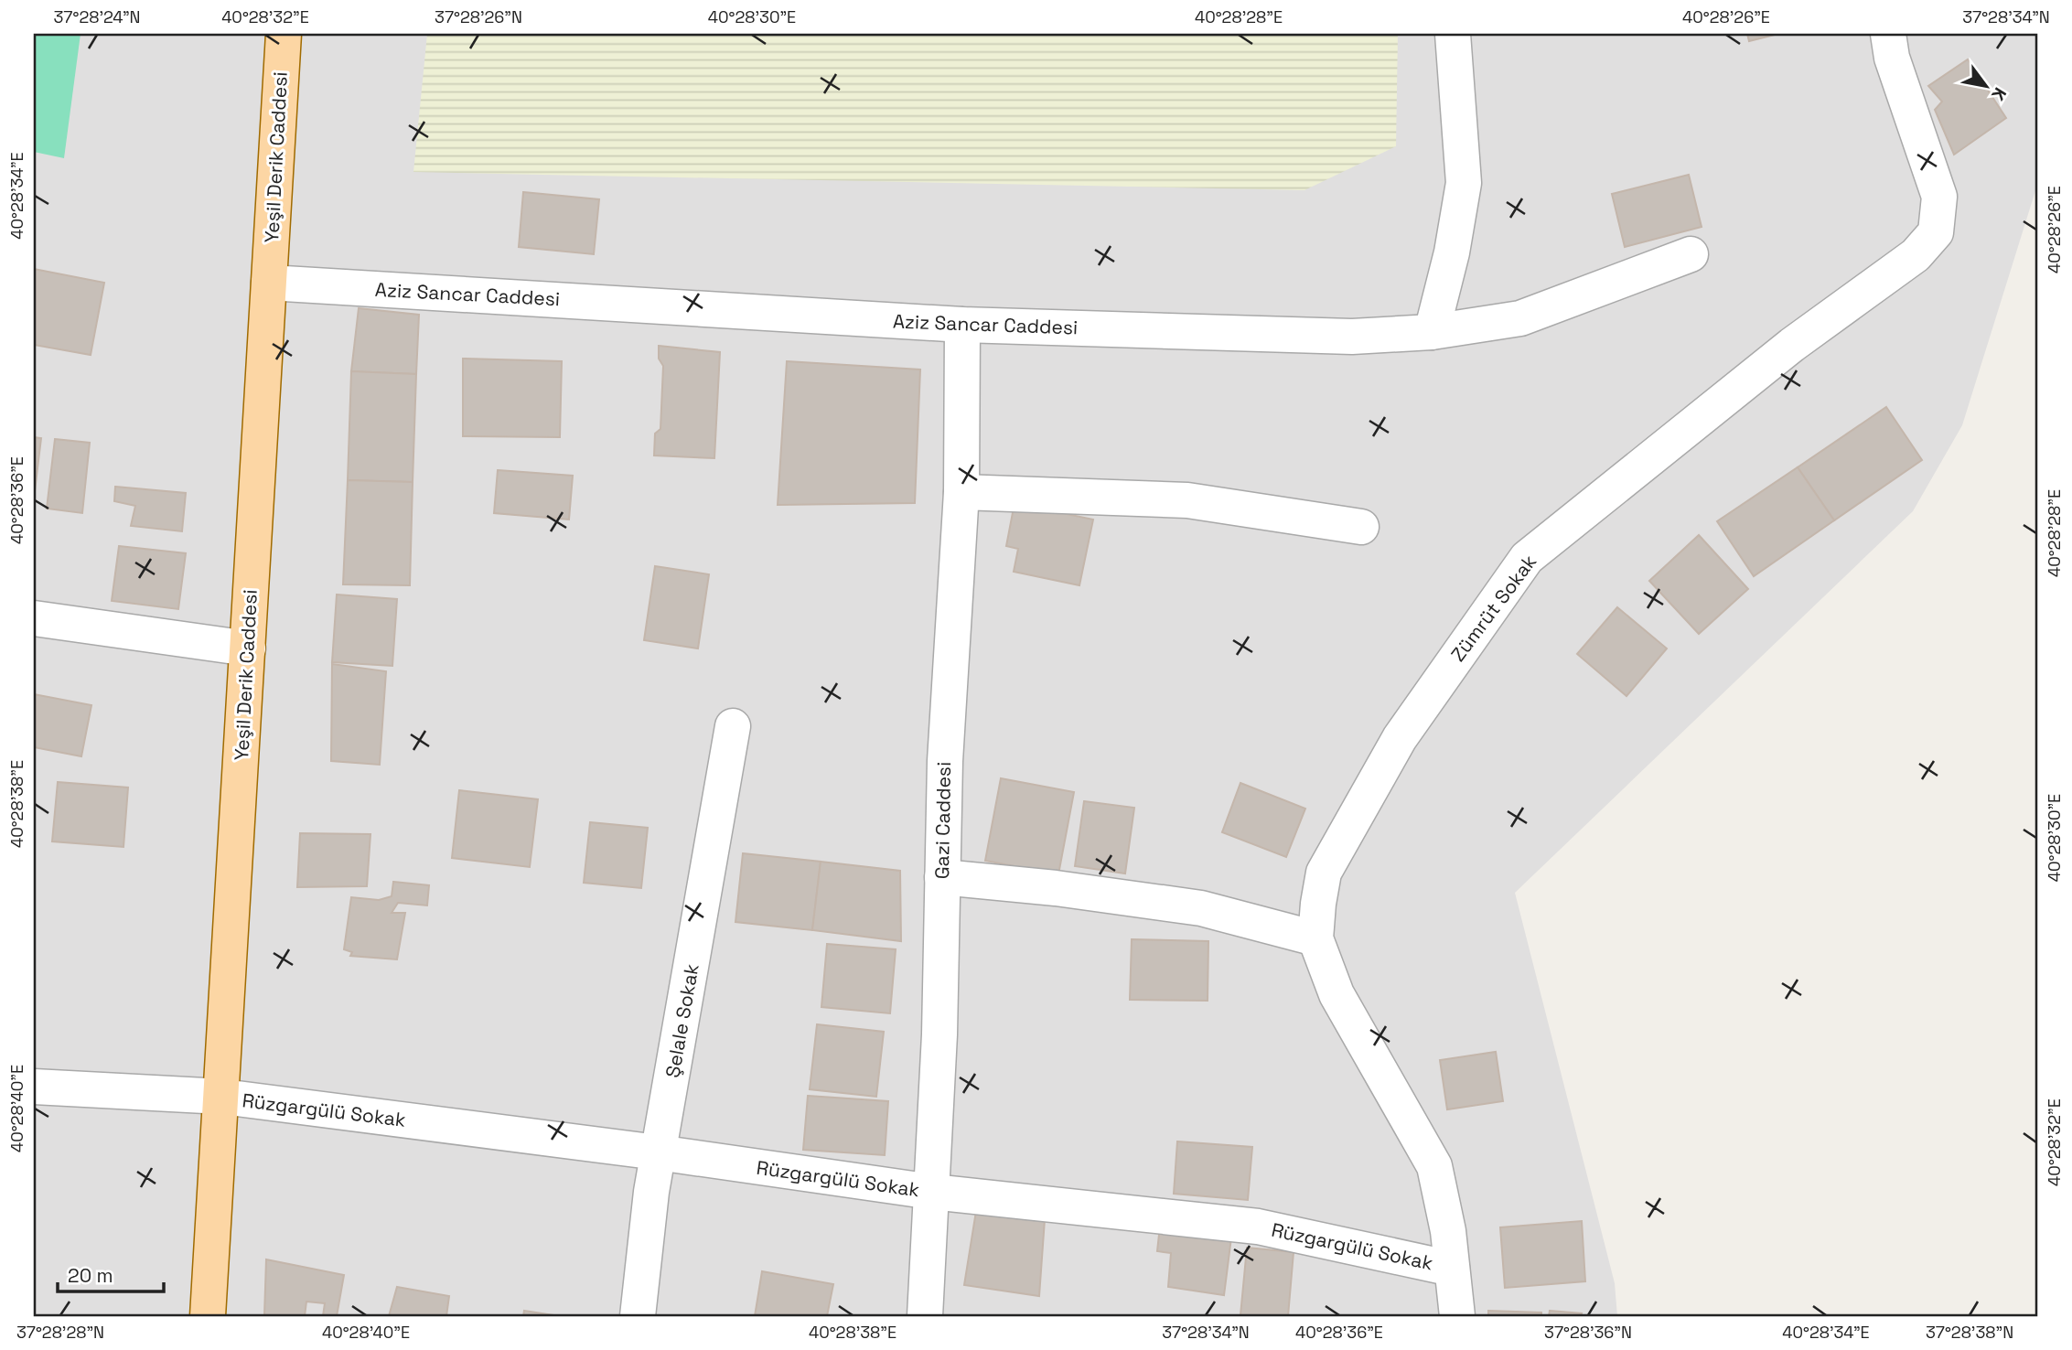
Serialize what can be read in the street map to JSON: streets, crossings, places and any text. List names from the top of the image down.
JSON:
{
  "streets": {
    "main road": ["Yeşil Derik Caddesi"],
    "street": [
      "Aziz Sancar Caddesi",
      "Zümrüt Sokak",
      "Gazi Caddesi",
      "Şelale Sokak",
      "Rüzgargülü Sokak"
    ]
  },
  "crossings": [
    ["Yeşil Derik Caddesi", "Aziz Sancar Caddesi"],
    ["Yeşil Derik Caddesi", "Rüzgargülü Sokak"],
    ["Aziz Sancar Caddesi", "Gazi Caddesi"],
    ["Zümrüt Sokak", "Rüzgargülü Sokak"],
    ["Gazi Caddesi", "Rüzgargülü Sokak"],
    ["Şelale Sokak", "Rüzgargülü Sokak"]
  ],
  "scale_bar": "20 m",
  "north": "bottom right",
  "coordinates": [
    "37°28'24\"N",
    "40°28'32\"E",
    "37°28'26\"N",
    "40°28'30\"E",
    "40°28'28\"E",
    "40°28'26\"E",
    "37°28'34\"N",
    "40°28'34\"E",
    "40°28'36\"E",
    "40°28'38\"E",
    "40°28'40\"E",
    "37°28'28\"N",
    "37°28'36\"N",
    "37°28'38\"N"
  ]
}
